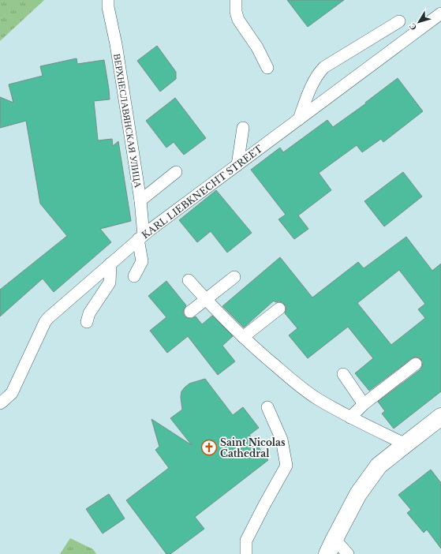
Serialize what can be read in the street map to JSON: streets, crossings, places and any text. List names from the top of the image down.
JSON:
{
  "streets": {
    "lane": ["ВЕРХНЕСЛАВЯНСКАЯ УЛИЦА", "KARL LIEBKNECHT STREET"]
  },
  "crossings": [
    ["ВЕРХНЕСЛАВЯНСКАЯ УЛИЦА", "KARL LIEBKNECHT STREET"]
  ],
  "places": {
    "church": ["Saint Nicolas Cathedral"]
  },
  "north": "bottom left"
}
